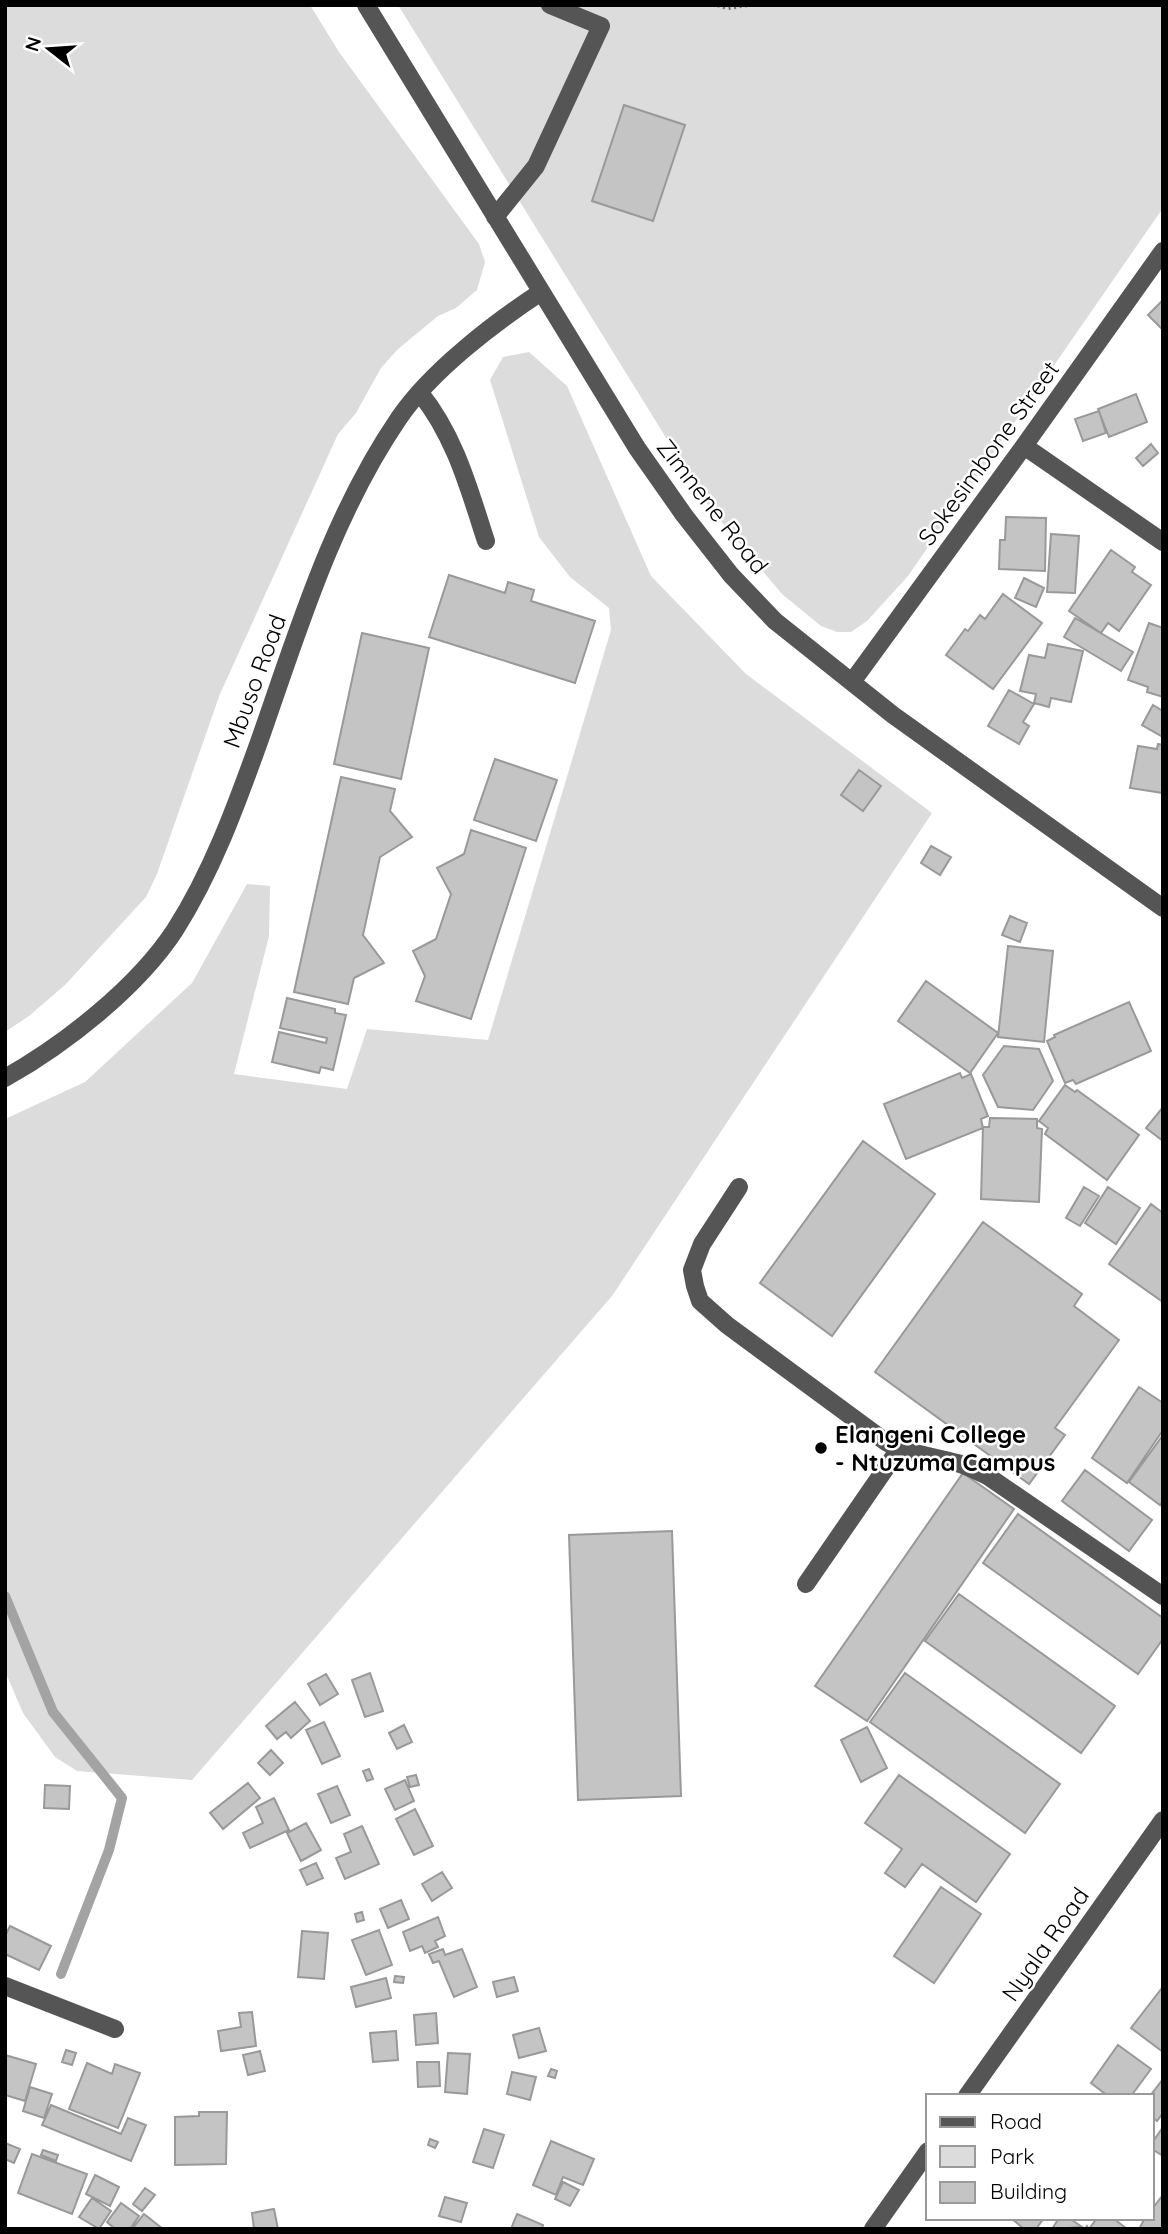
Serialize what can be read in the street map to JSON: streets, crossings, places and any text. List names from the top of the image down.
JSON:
{
  "streets": {
    "street": [
      "Sokesimbone Street",
      "Zimnene Road",
      "Mbuso Road",
      "Nyala Road"
    ]
  },
  "crossings": [
    ["Sokesimbone Street", "Zimnene Road"],
    ["Zimnene Road", "Mbuso Road"]
  ],
  "places": ["Elangeni College - Ntuzuma Campus"],
  "legend": ["Road", "Park", "Building"],
  "north": "left"
}
